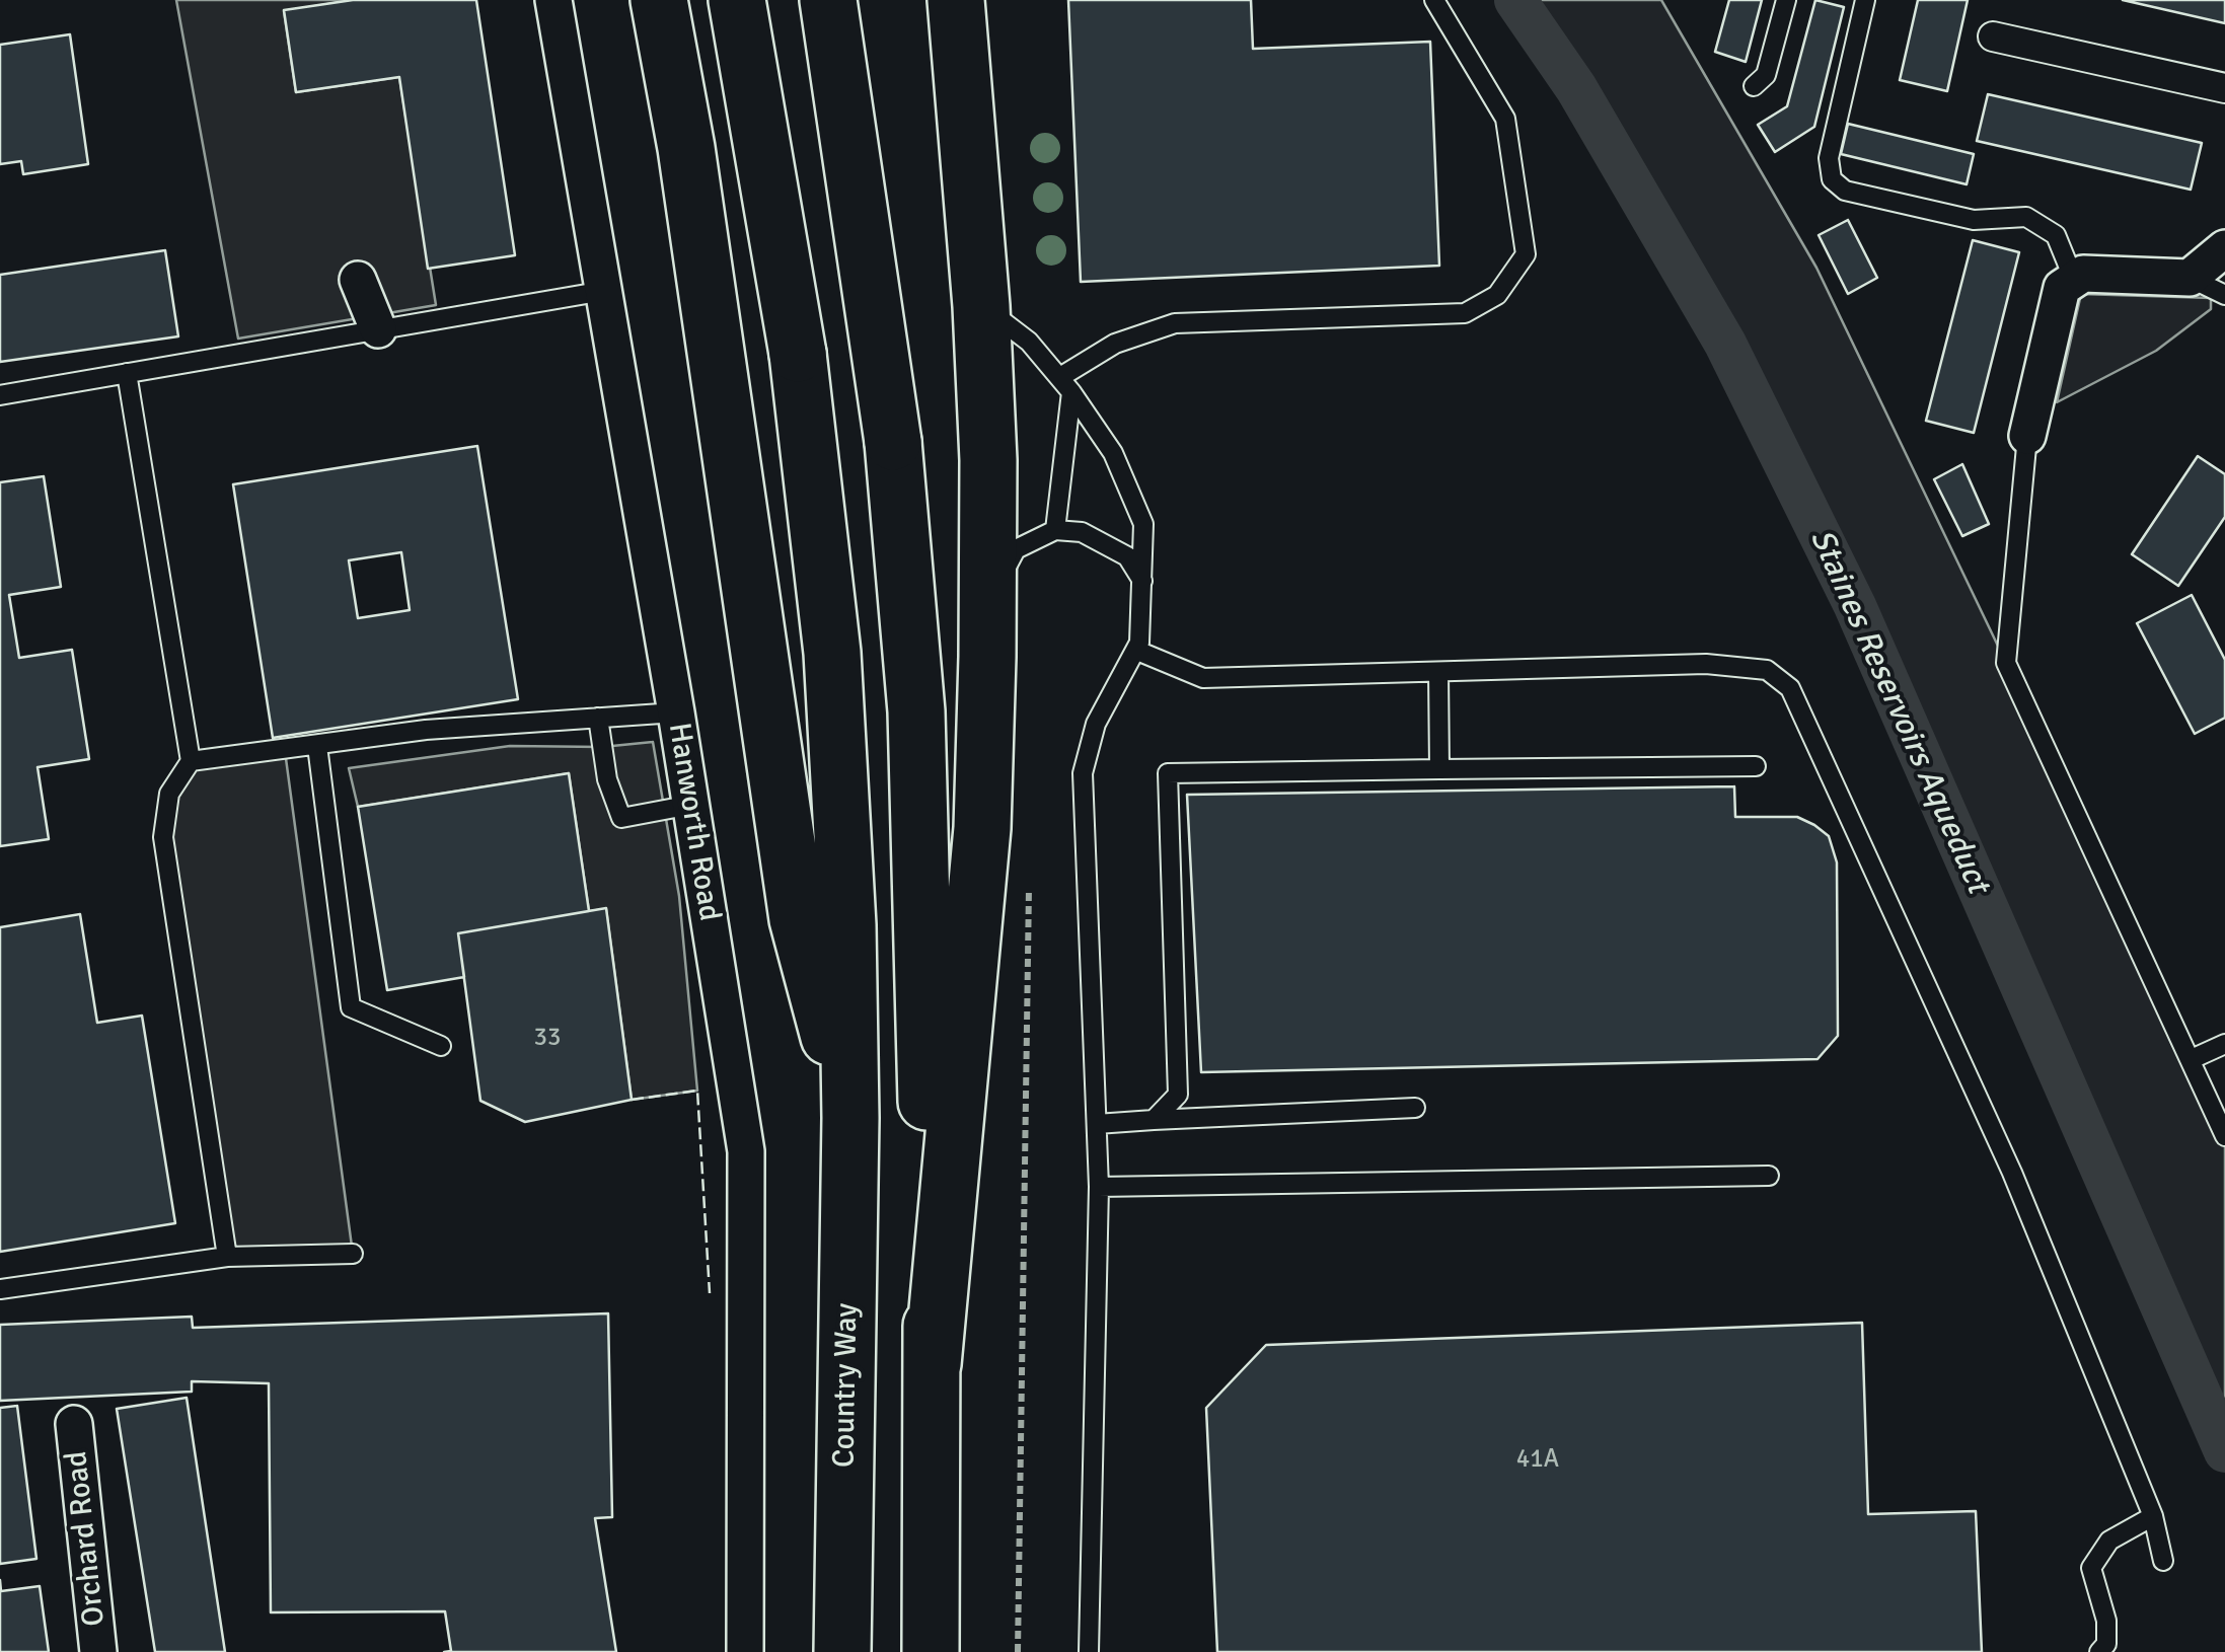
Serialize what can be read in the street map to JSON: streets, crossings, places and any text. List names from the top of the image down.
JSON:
{
  "streets": {
    "highway": ["Country Way"],
    "street": ["Hanworth Road", "Orchard Road"]
  },
  "water": ["Staines Reservoirs Aqueduct"],
  "house_numbers": ["33", "41A"]
}
